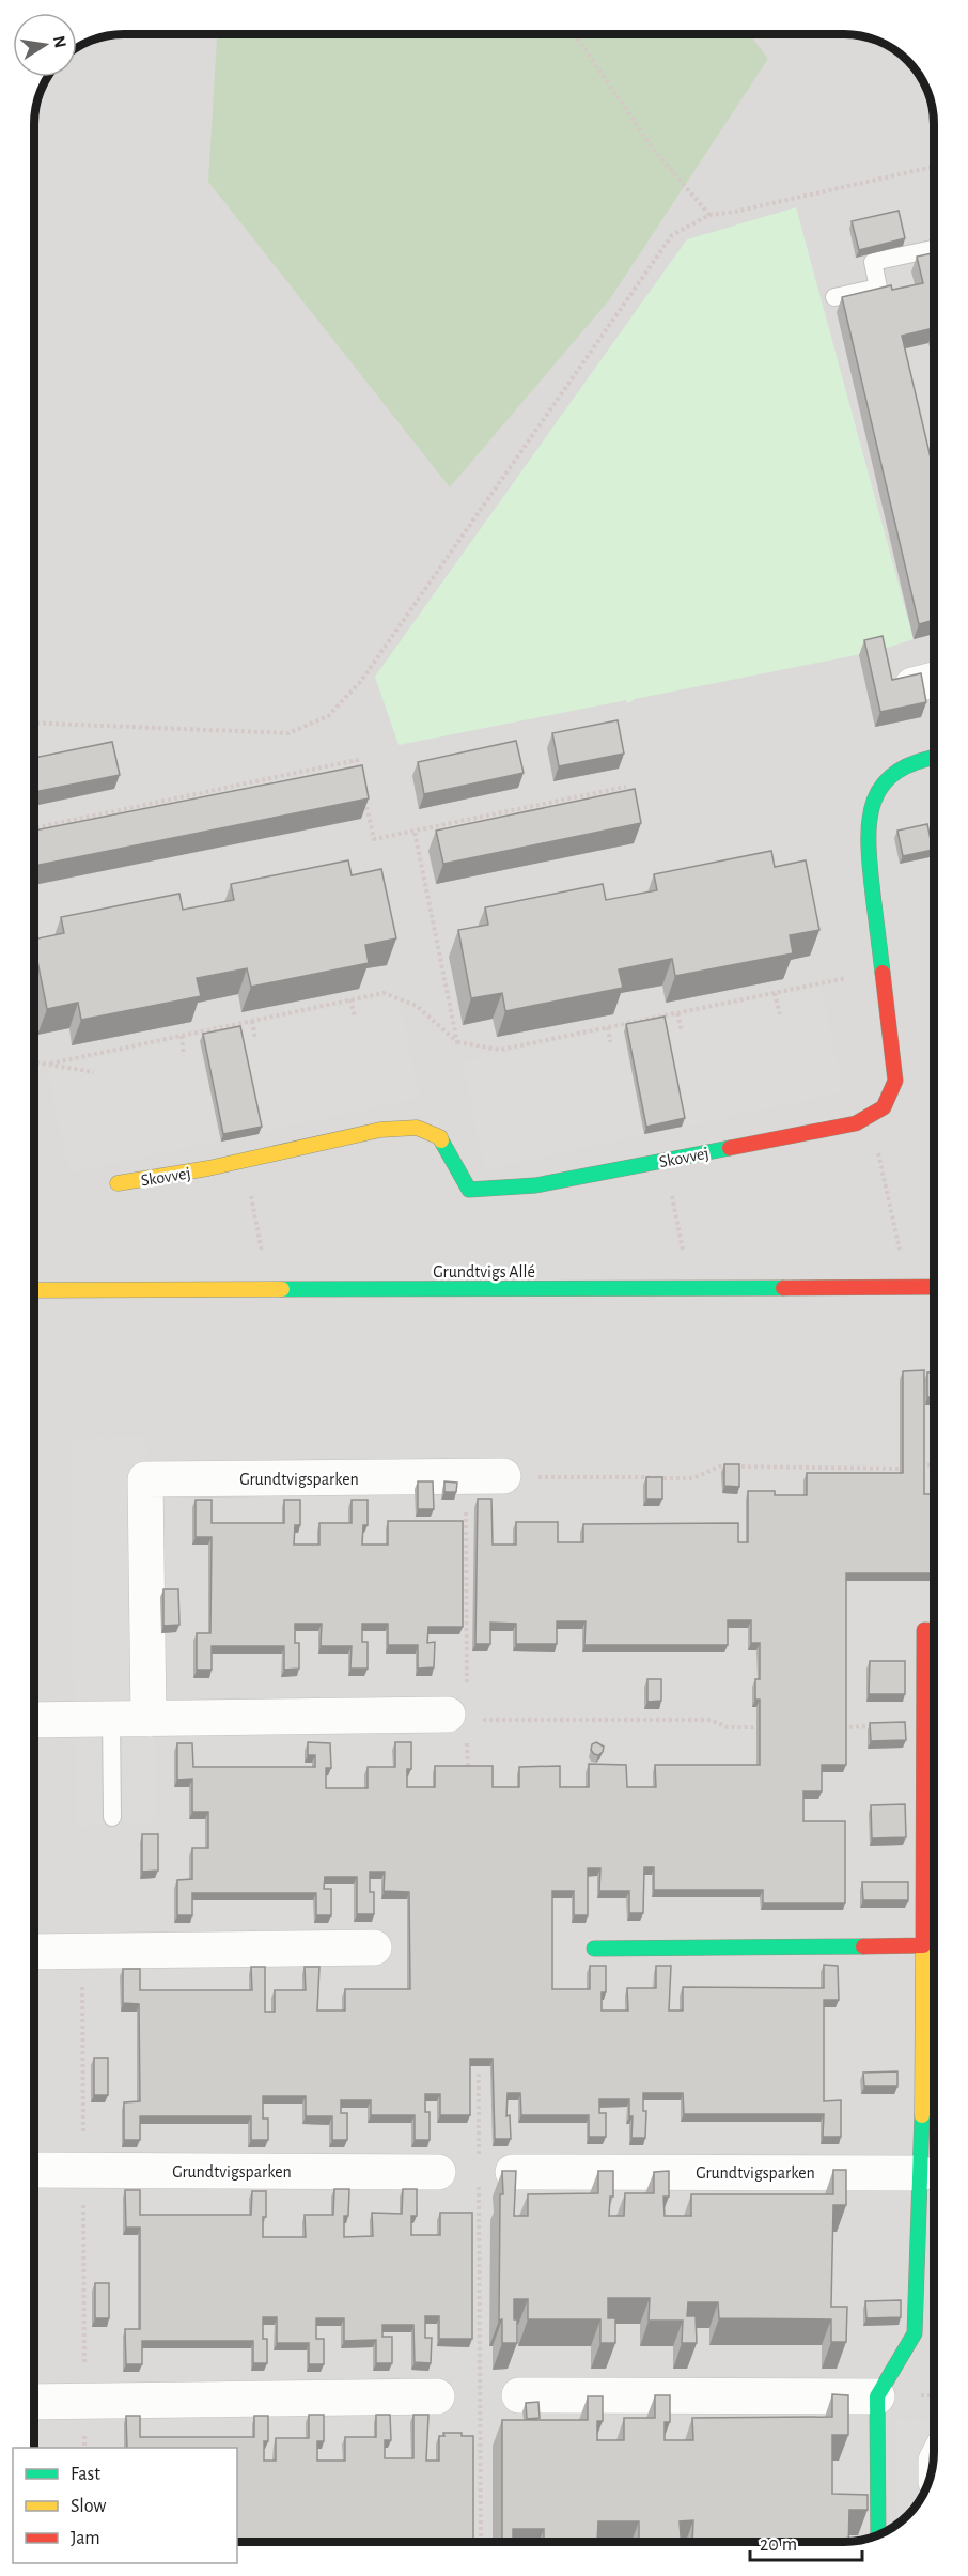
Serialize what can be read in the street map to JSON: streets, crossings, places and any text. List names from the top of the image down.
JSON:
{
  "streets": {
    "street": ["Skovvej", "Grundtvigs Allé", "Grundtvigsparken"]
  },
  "legend": ["Fast", "Slow", "Jam"],
  "scale_bar": "20 m",
  "north": "right"
}
